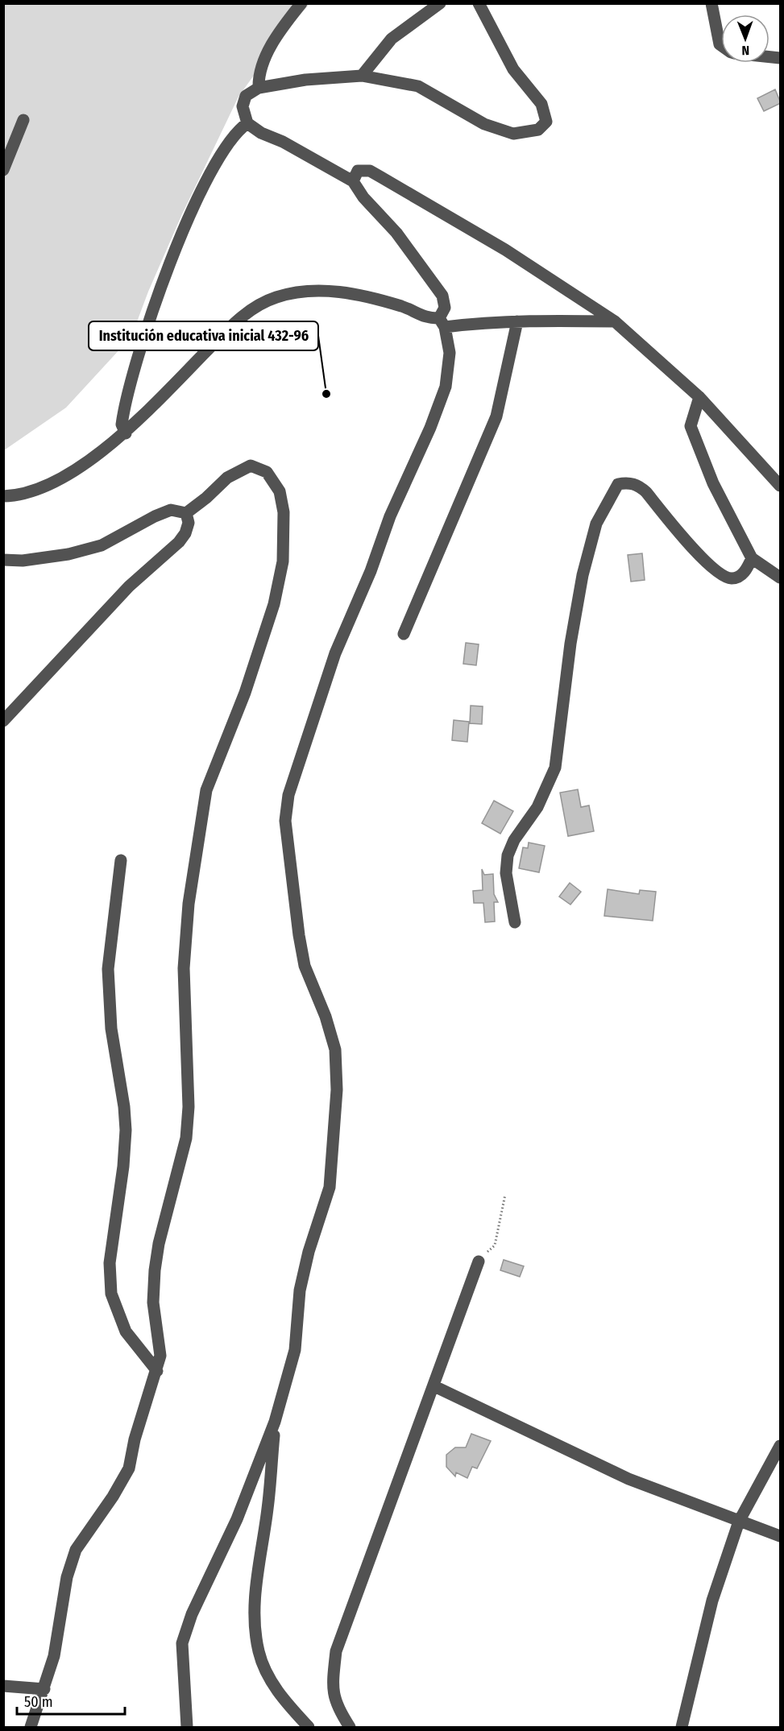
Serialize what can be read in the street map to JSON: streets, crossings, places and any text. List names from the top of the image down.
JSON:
{
  "places": ["Institución educativa inicial 432-96"],
  "scale_bar": "50 m",
  "north": "bottom"
}
